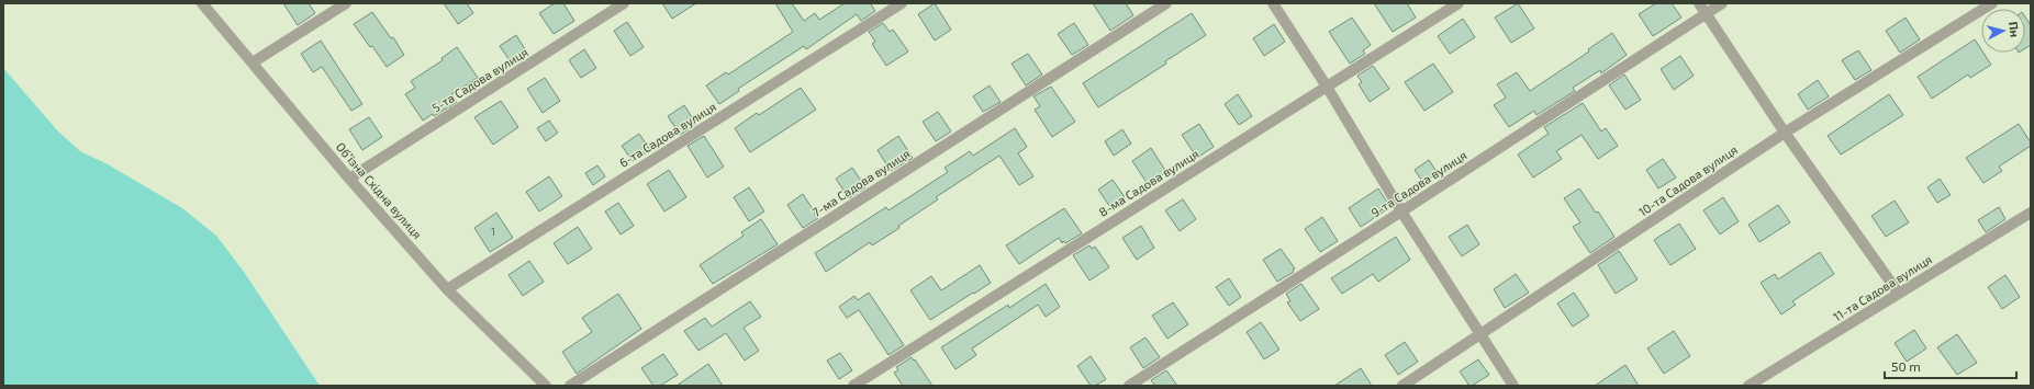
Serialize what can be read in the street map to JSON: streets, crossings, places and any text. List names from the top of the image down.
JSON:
{
  "streets": {
    "street": [
      "5-та Садова вулиця",
      "6-та Садова вулиця",
      "10-та Садова вулиця",
      "7-ма Садова вулиця",
      "8-ма Садова вулиця",
      "9-та Садова вулиця",
      "Обʼїзна Східна вулиця",
      "11-та Садова вулиця"
    ]
  },
  "crossings": [
    ["5-та Садова вулиця", "Обʼїзна Східна вулиця"],
    ["6-та Садова вулиця", "Обʼїзна Східна вулиця"]
  ],
  "house_numbers": ["1"],
  "scale_bar": "50 m",
  "north": "right"
}
